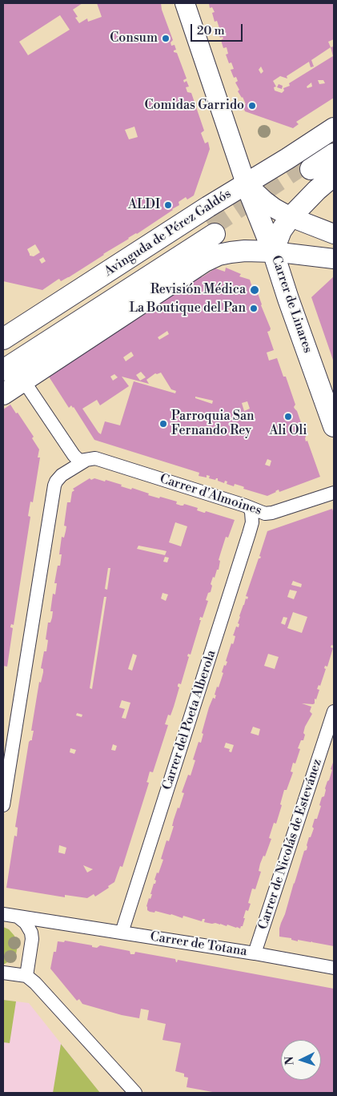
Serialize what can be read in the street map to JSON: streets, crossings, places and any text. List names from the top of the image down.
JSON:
{
  "streets": {
    "main road": ["Avinguda de Pérez Galdós", "Carrer de Linares"],
    "street": [
      "Carrer d'Almoines",
      "Carrer del Poeta Alberola",
      "Carrer de Nicolás de Estevánez",
      "Carrer de Totana"
    ]
  },
  "crossings": [
    ["Avinguda de Pérez Galdós", "Carrer de Linares"],
    ["Carrer d'Almoines", "Carrer del Poeta Alberola"],
    ["Carrer del Poeta Alberola", "Carrer de Totana"],
    ["Carrer de Nicolás de Estevánez", "Carrer de Totana"]
  ],
  "places": [
    "Consum",
    "Comidas Garrido",
    "ALDI",
    "Revisión Médica",
    "La Boutique del Pan",
    "Ali Oli",
    "Parroquia San Fernando Rey"
  ],
  "scale_bar": "20 m",
  "north": "left"
}
